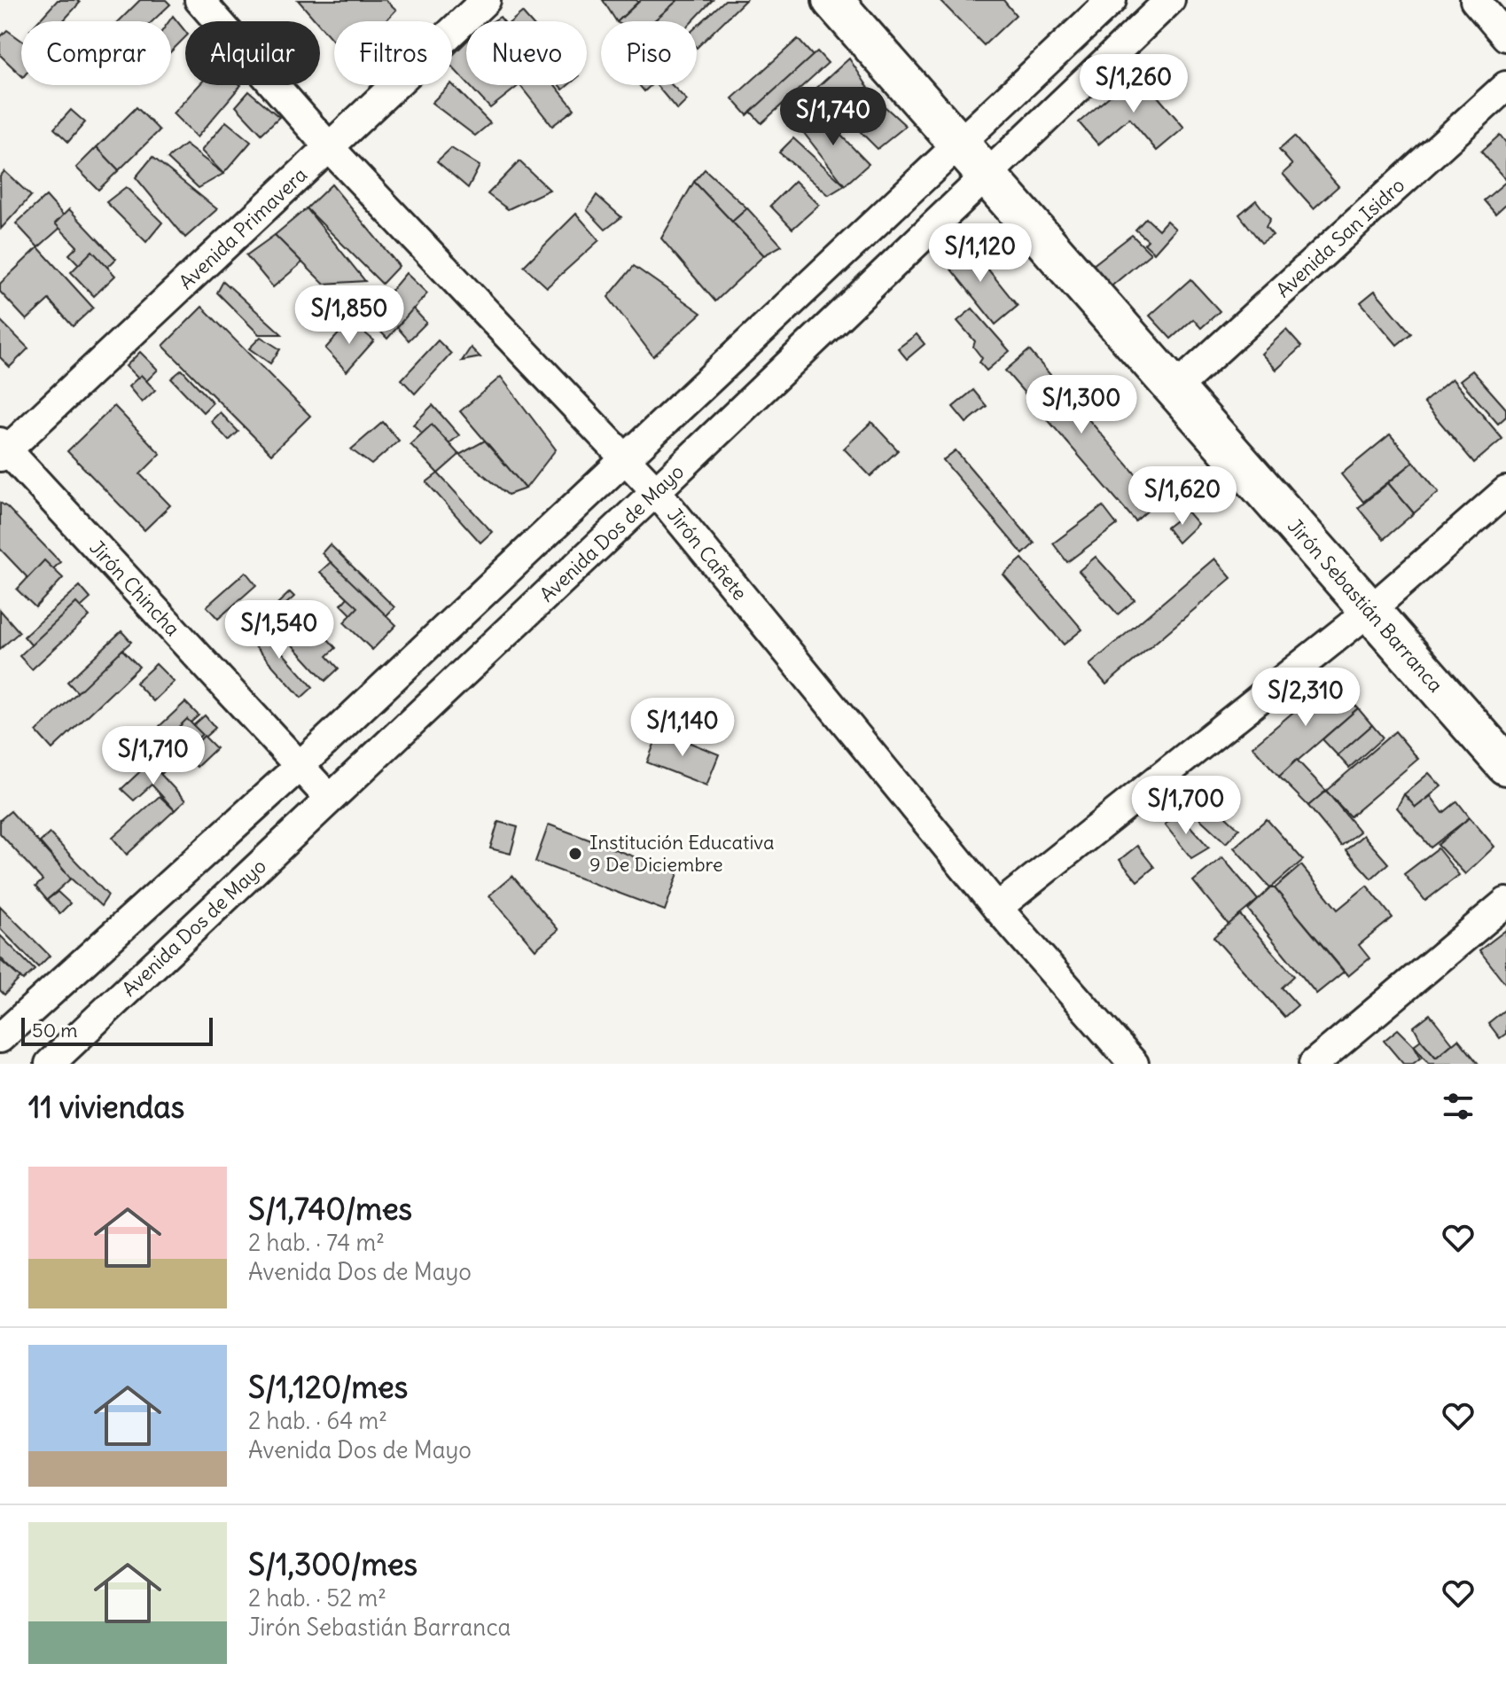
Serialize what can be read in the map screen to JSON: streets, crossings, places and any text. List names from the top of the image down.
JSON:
{
  "streets": {
    "street": [
      "Avenida Primavera",
      "Avenida San Isidro",
      "Avenida Dos de Mayo",
      "Jirón Cañete",
      "Jirón Chincha",
      "Jirón Sebastián Barranca"
    ]
  },
  "crossings": [
    ["Avenida Primavera", "Jirón Cañete"],
    ["Avenida Primavera", "Jirón Chincha"],
    ["Avenida San Isidro", "Jirón Sebastián Barranca"],
    ["Avenida Dos de Mayo", "Jirón Cañete"],
    ["Avenida Dos de Mayo", "Jirón Chincha"],
    ["Avenida Dos de Mayo", "Jirón Sebastián Barranca"]
  ],
  "places": ["Institución Educativa 9 De Diciembre"],
  "scale_bar": "50 m",
  "page": {
    "chip": [
      "Comprar",
      "Alquilar",
      "Filtros",
      "Nuevo",
      "Piso"
    ],
    "price": [
      "S/1,260",
      "S/1,740",
      "S/1,120",
      "S/1,850",
      "S/1,300",
      "S/1,620",
      "S/1,540",
      "S/2,310",
      "S/1,140",
      "S/1,710",
      "S/1,700"
    ],
    "scale": "50 m",
    "heading": "11 viviendas",
    "list": [
      {
        "name": "S/1,740/mes",
        "note": "2 hab. · 74 m² · Avenida Dos de Mayo"
      },
      {
        "name": "S/1,120/mes",
        "note": "2 hab. · 64 m² · Avenida Dos de Mayo"
      },
      {
        "name": "S/1,300/mes",
        "note": "2 hab. · 52 m² · Jirón Sebastián Barranca"
      }
    ]
  }
}
